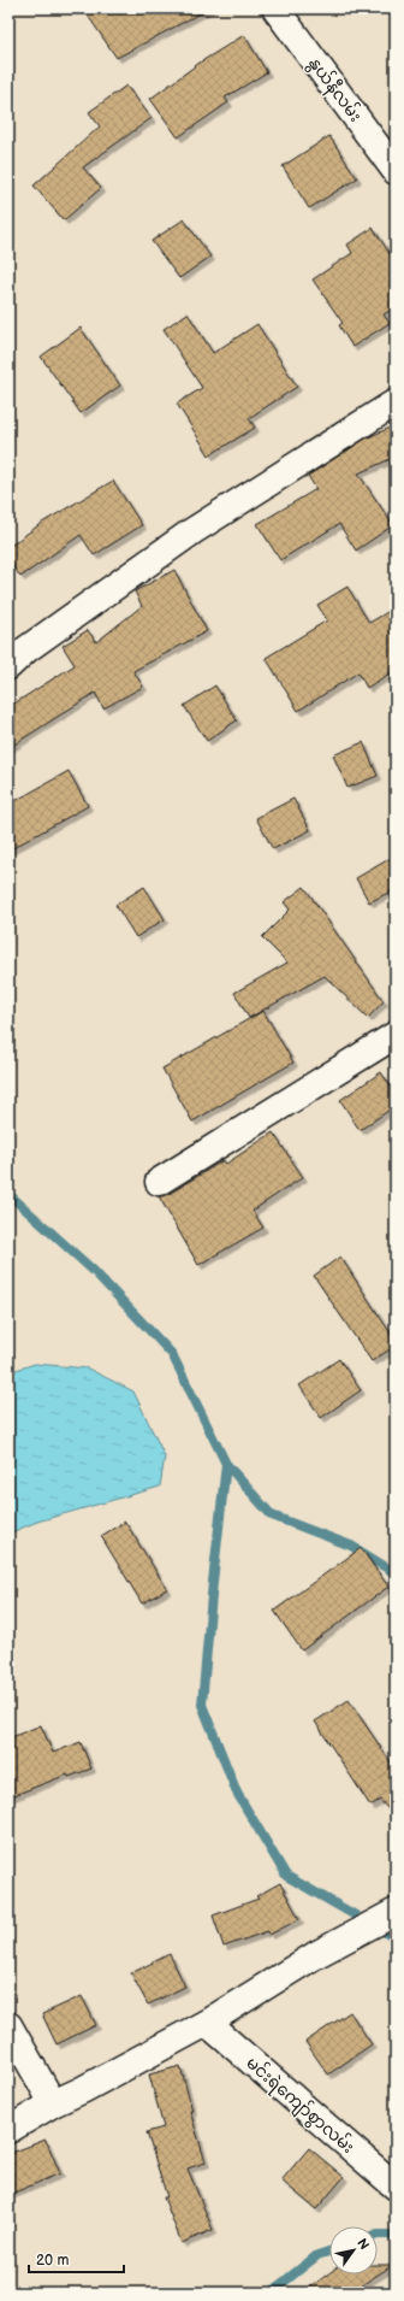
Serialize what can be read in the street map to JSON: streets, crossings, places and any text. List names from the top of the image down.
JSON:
{
  "streets": {
    "street": ["နွယ်နီလမ်း", "မင်းရဲကျော်စွာလမ်း"]
  },
  "scale_bar": "20 m",
  "north": "top right"
}
